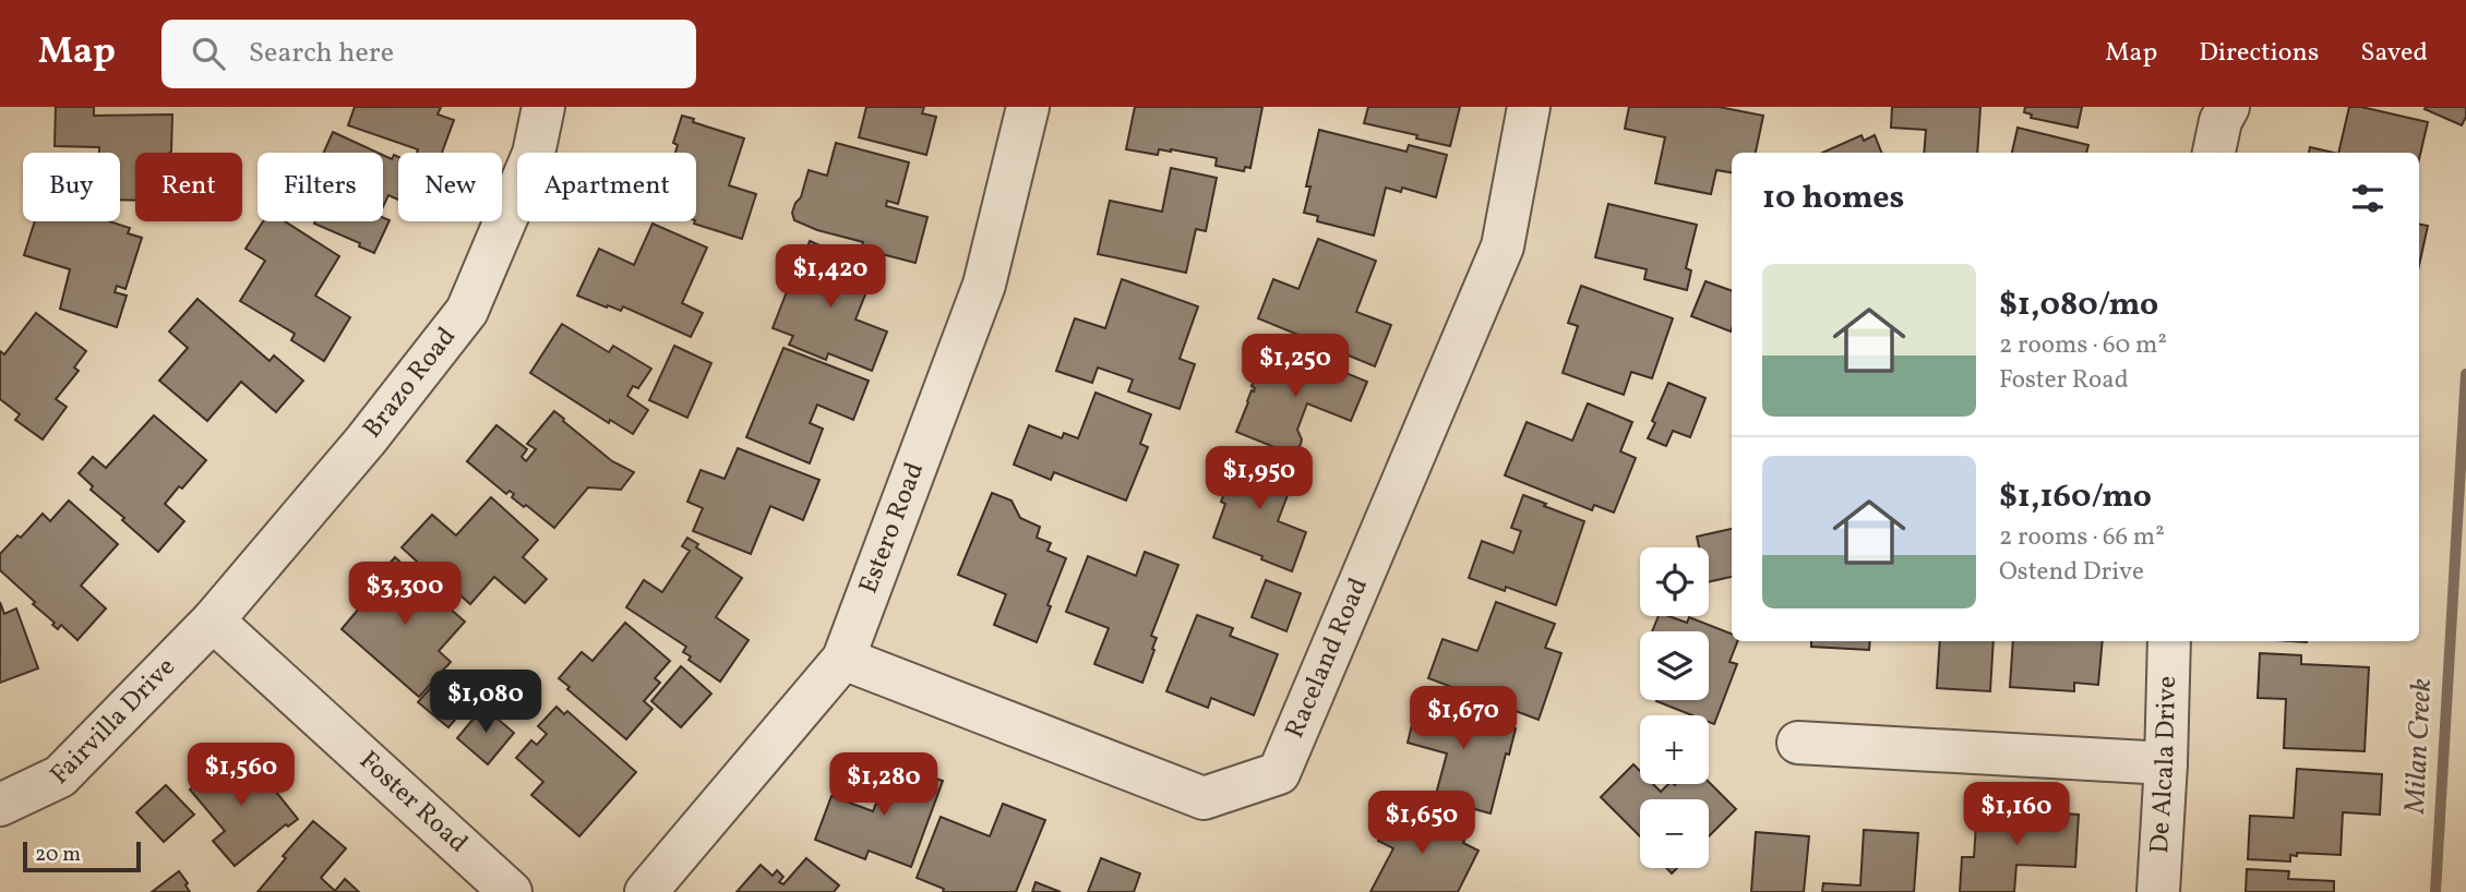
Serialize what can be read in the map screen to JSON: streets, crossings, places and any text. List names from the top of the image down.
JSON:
{
  "streets": {
    "street": [
      "Brazo Road",
      "Estero Road",
      "Raceland Road",
      "Fairvilla Drive",
      "De Alcala Drive",
      "Foster Road"
    ]
  },
  "crossings": [
    ["Brazo Road", "Fairvilla Drive"],
    ["Brazo Road", "Foster Road"],
    ["Estero Road", "Raceland Road"],
    ["Fairvilla Drive", "Foster Road"]
  ],
  "water": ["Milan Creek"],
  "scale_bar": "20 m",
  "page": {
    "header": "Map",
    "search": "Search here",
    "nav": ["Map", "Directions", "Saved"],
    "chip": [
      "Buy",
      "Rent",
      "Filters",
      "New",
      "Apartment"
    ],
    "heading": "10 homes",
    "price": [
      "$1,420",
      "$1,250",
      "$1,950",
      "$3,300",
      "$1,080",
      "$1,670",
      "$1,560",
      "$1,280",
      "$1,160",
      "$1,650"
    ],
    "list": [
      {
        "name": "$1,080/mo",
        "note": "2 rooms · 60 m² · Foster Road"
      },
      {
        "name": "$1,160/mo",
        "note": "2 rooms · 66 m² · Ostend Drive"
      }
    ],
    "map_buttons": ["+", "−"],
    "scale": "20 m"
  }
}
